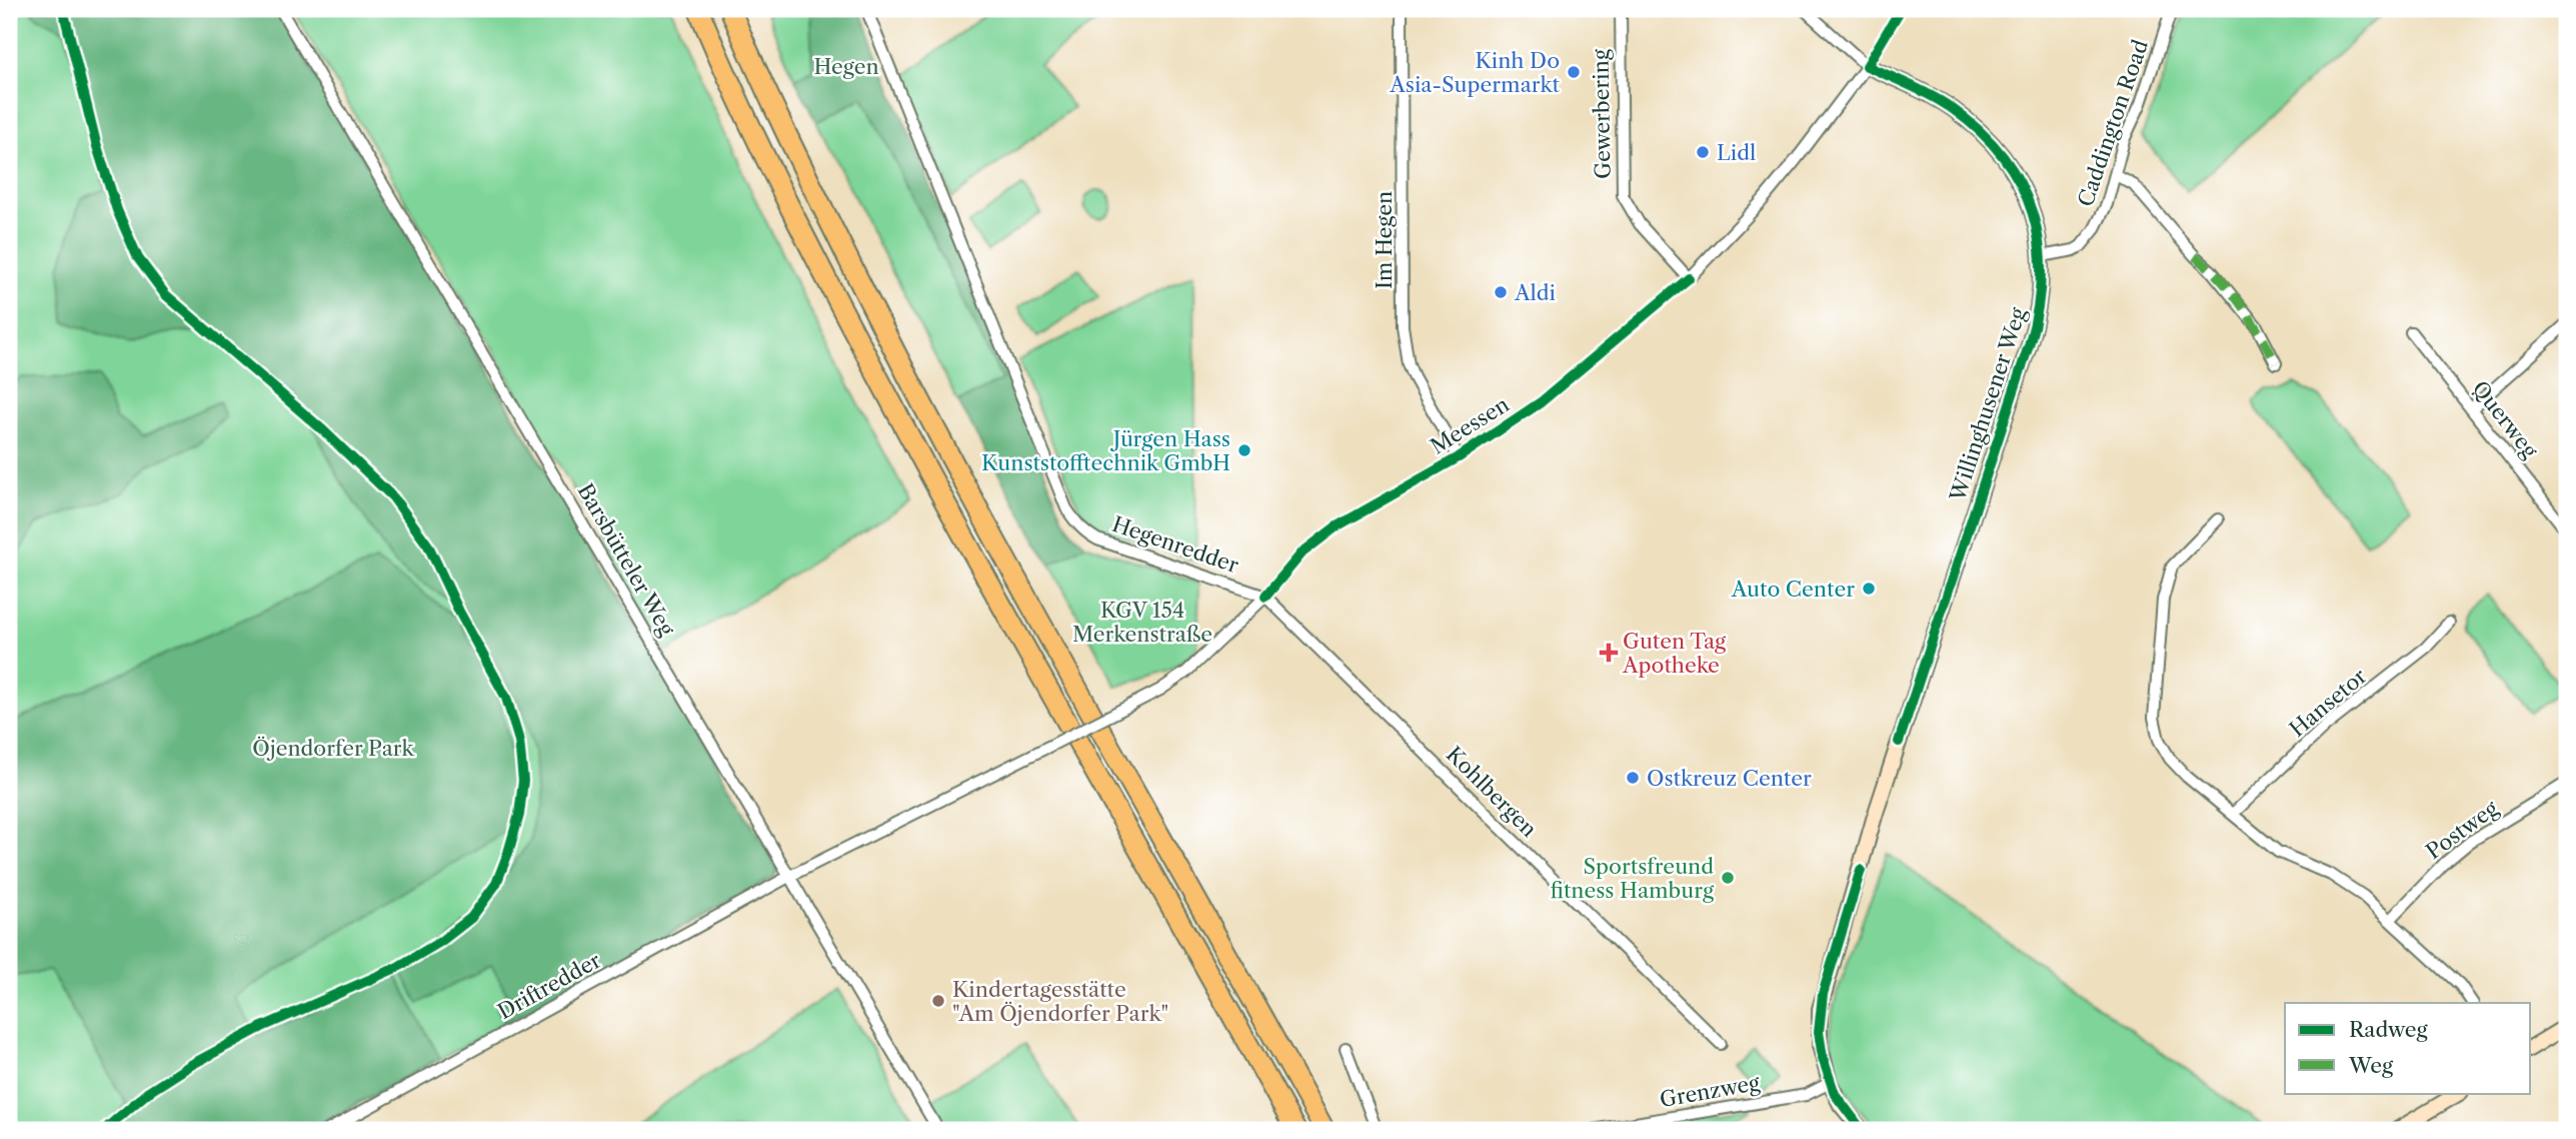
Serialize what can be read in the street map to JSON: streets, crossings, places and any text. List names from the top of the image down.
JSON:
{
  "streets": {
    "street": [
      "Gewerbering",
      "Caddington Road",
      "Im Hegen",
      "Willinghusener Weg",
      "Querweg",
      "Meessen",
      "Hegenredder",
      "Barsbütteler Weg",
      "Hansetor",
      "Kohlbergen",
      "Postweg",
      "Driftredder",
      "Grenzweg"
    ]
  },
  "crossings": [
    ["Gewerbering", "Meessen"],
    ["Caddington Road", "Willinghusener Weg"],
    ["Im Hegen", "Meessen"],
    ["Willinghusener Weg", "Meessen"],
    ["Willinghusener Weg", "Grenzweg"],
    ["Meessen", "Hegenredder"],
    ["Meessen", "Kohlbergen"],
    ["Hegenredder", "Kohlbergen"],
    ["Barsbütteler Weg", "Driftredder"]
  ],
  "parks": ["Hegen", "KGV 154 Merkenstraße", "Öjendorfer Park"],
  "places": {
    "other": [
      "Kinh Do Asia-Supermarkt",
      "Lidl",
      "Aldi",
      "Jürgen Hass Kunststofftechnik GmbH",
      "Auto Center",
      "Ostkreuz Center",
      "Sportsfreund fitness Hamburg",
      "Kindertagesstätte \"Am Öjendorfer Park\""
    ],
    "health": ["Guten Tag Apotheke"]
  },
  "legend": ["Radweg", "Weg"]
}
